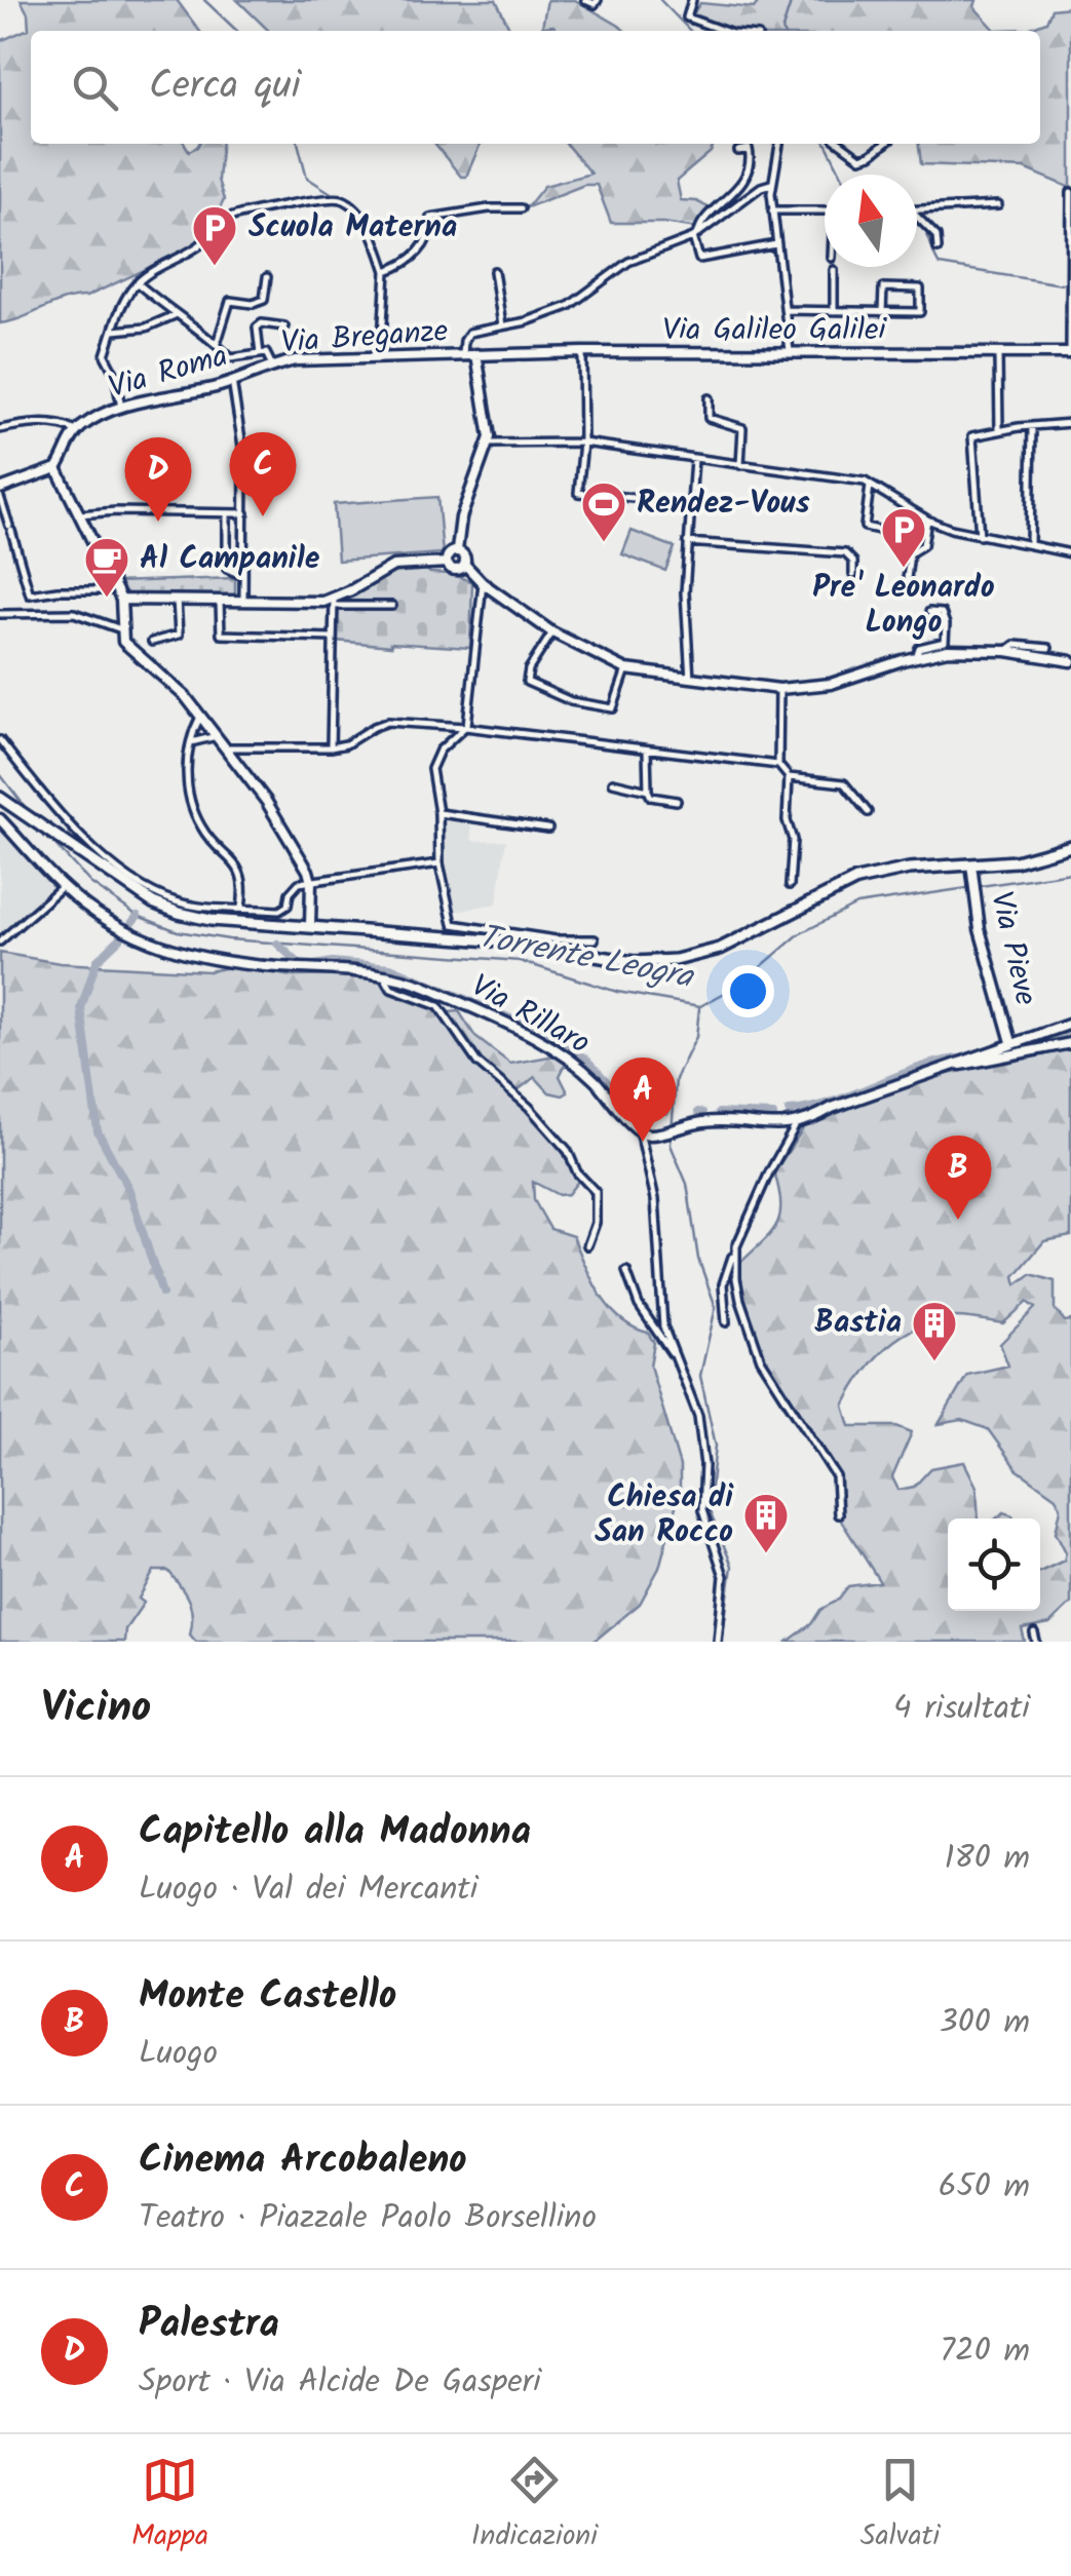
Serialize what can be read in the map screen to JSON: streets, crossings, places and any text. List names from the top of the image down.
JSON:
{
  "streets": {
    "street": [
      "Via Galileo Galilei",
      "Via Breganze",
      "Via Roma",
      "Via Pieve",
      "Via Rillaro"
    ]
  },
  "crossings": [
    ["Via Galileo Galilei", "Via Breganze"],
    ["Via Breganze", "Via Roma"]
  ],
  "water": ["Torrente Leogra"],
  "places": {
    "parking": ["Scuola Materna", "Pre' Leonardo Longo"],
    "sports": ["Rendez-Vous"],
    "cafe": ["Al Campanile"],
    "building": ["Bastia", "Chiesa di San Rocco"]
  },
  "north": "top",
  "page": {
    "search": "Cerca qui",
    "pins": [
      "C",
      "D",
      "A",
      "B"
    ],
    "heading": ["Vicino", "4 risultati"],
    "list": [
      {
        "mark": "A",
        "name": "Capitello alla Madonna",
        "note": "Luogo · Val dei Mercanti",
        "value": "180 m"
      },
      {
        "mark": "B",
        "name": "Monte Castello",
        "note": "Luogo",
        "value": "300 m"
      },
      {
        "mark": "C",
        "name": "Cinema Arcobaleno",
        "note": "Teatro · Piazzale Paolo Borsellino",
        "value": "650 m"
      },
      {
        "mark": "D",
        "name": "Palestra",
        "note": "Sport · Via Alcide De Gasperi",
        "value": "720 m"
      }
    ],
    "nav": ["Mappa", "Indicazioni", "Salvati"]
  }
}
